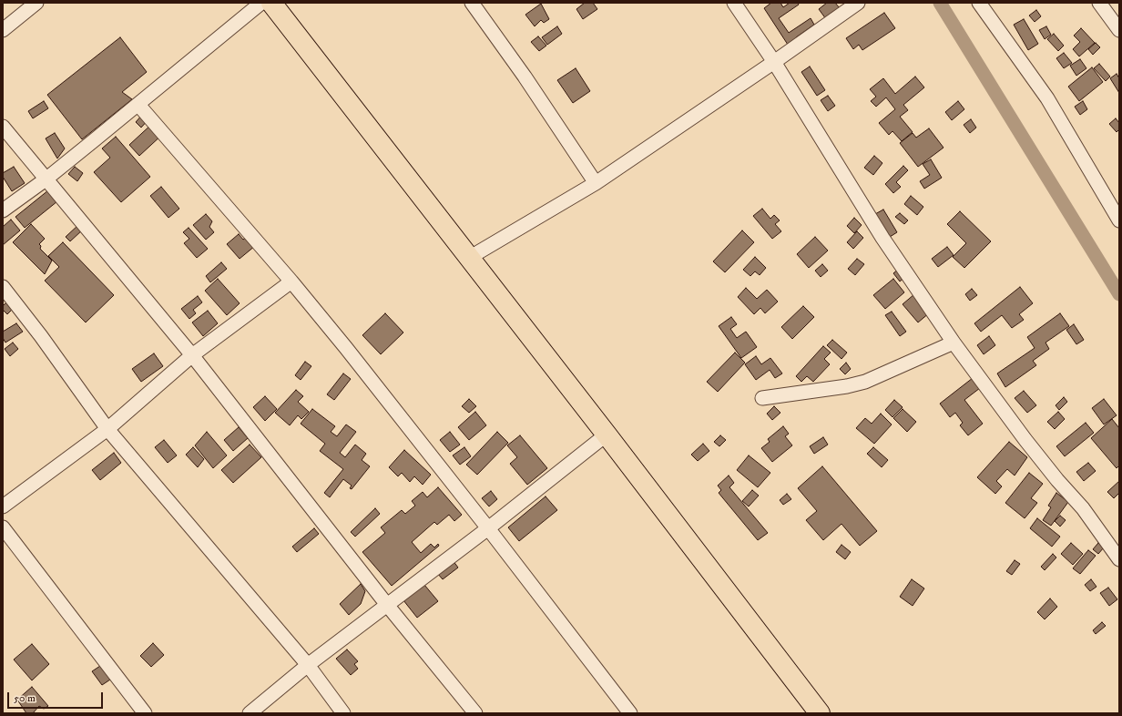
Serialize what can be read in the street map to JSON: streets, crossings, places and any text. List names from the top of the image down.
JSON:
{
  "scale_bar": "50 m"
}
